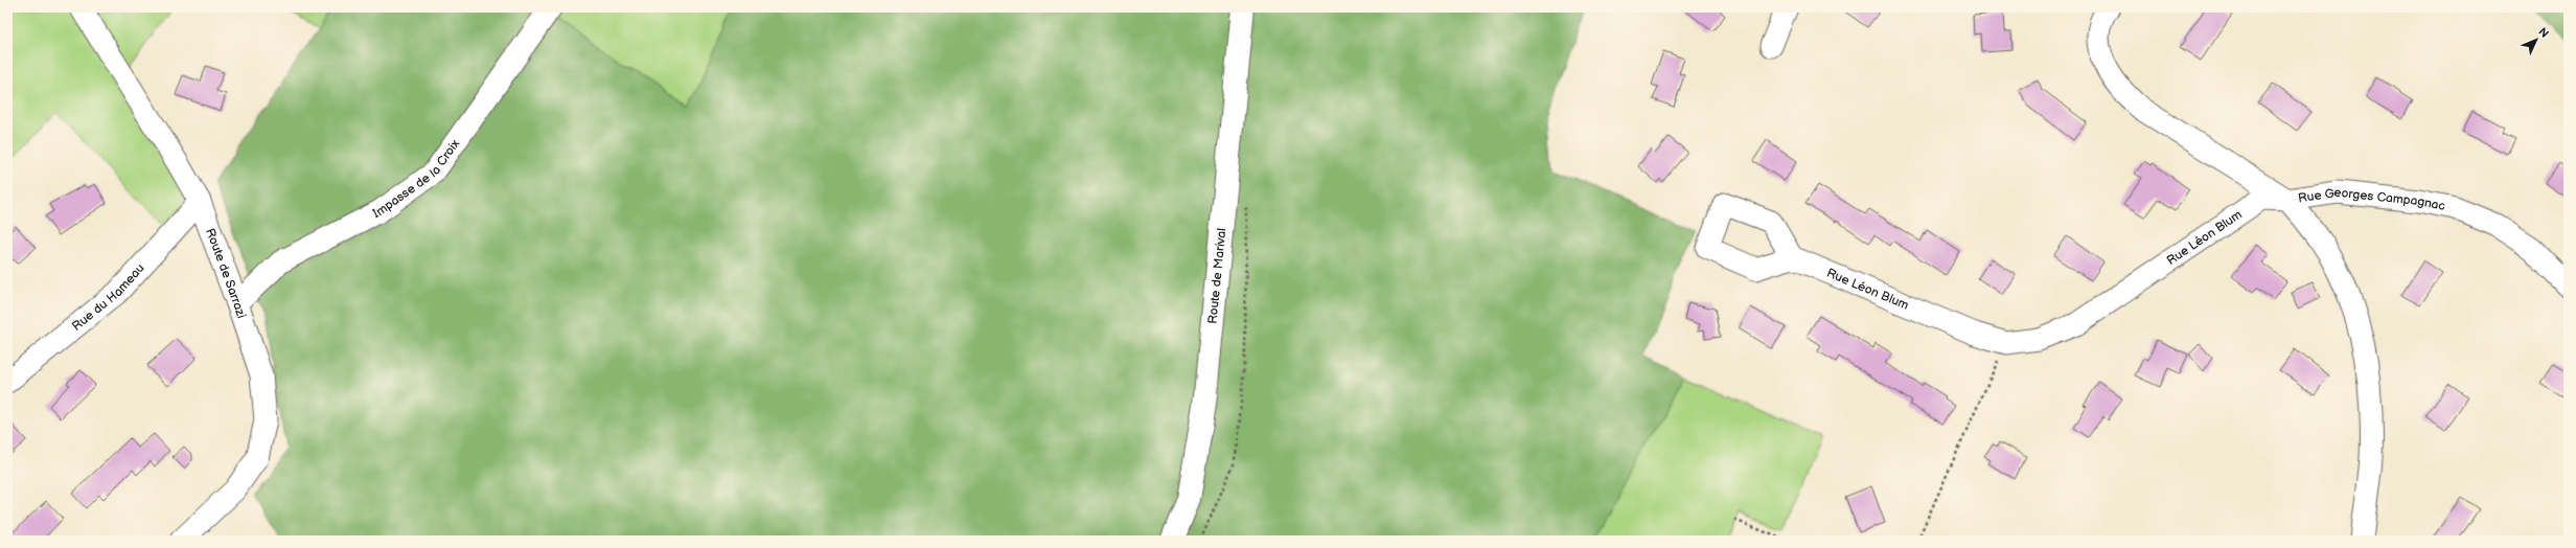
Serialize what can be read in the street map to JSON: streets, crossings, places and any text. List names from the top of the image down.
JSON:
{
  "streets": {
    "main road": ["Route de Marival"],
    "street": [
      "Impasse de la Croix",
      "Rue Georges Campagnac",
      "Rue Léon Blum",
      "Route de Sarrazi",
      "Rue du Hameau"
    ]
  },
  "crossings": [
    ["Impasse de la Croix", "Route de Sarrazi"],
    ["Rue Georges Campagnac", "Rue Léon Blum"],
    ["Route de Sarrazi", "Rue du Hameau"]
  ],
  "north": "top right"
}
